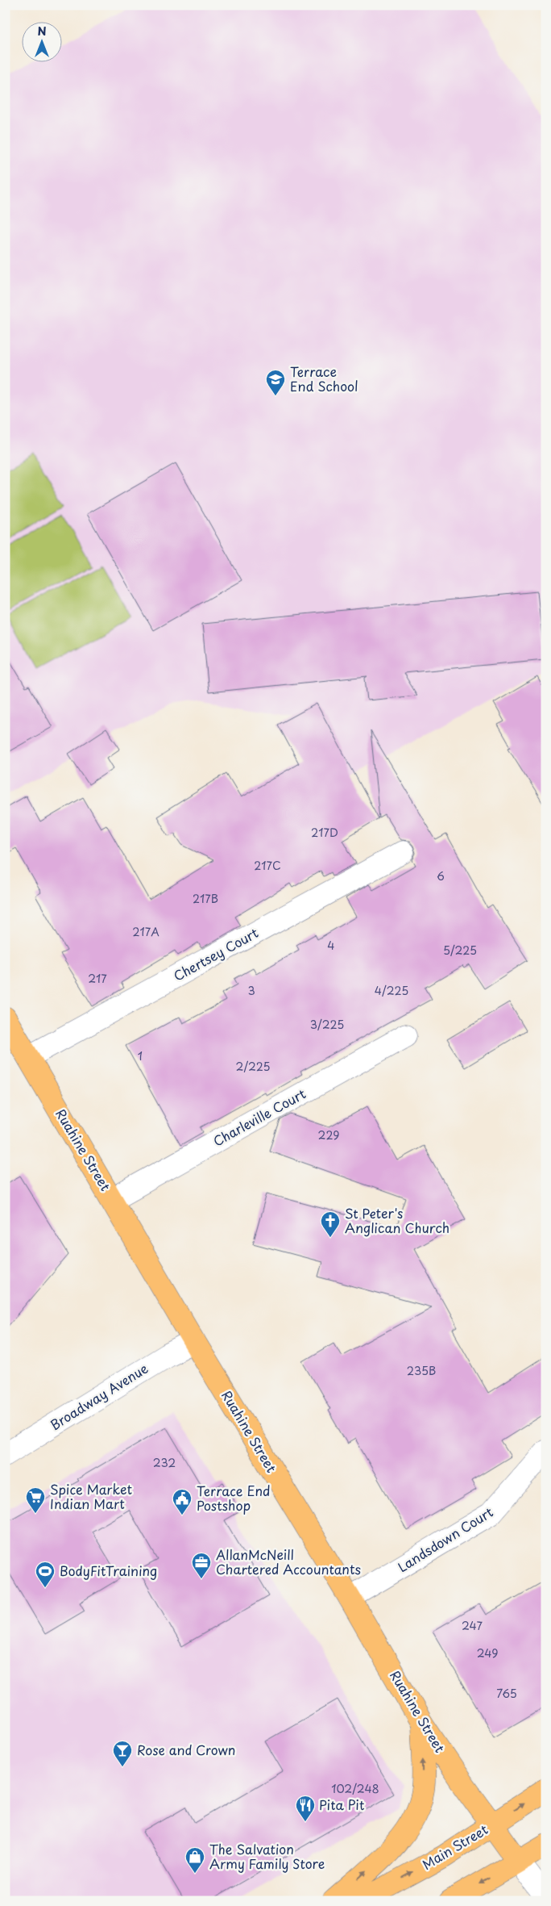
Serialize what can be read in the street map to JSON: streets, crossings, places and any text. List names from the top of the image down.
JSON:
{
  "streets": {
    "main road": ["Ruahine Street", "Main Street"],
    "street": [
      "Chertsey Court",
      "Charleville Court",
      "Broadway Avenue",
      "Landsdown Court"
    ]
  },
  "crossings": [
    ["Chertsey Court", "Ruahine Street"],
    ["Charleville Court", "Ruahine Street"],
    ["Ruahine Street", "Broadway Avenue"],
    ["Ruahine Street", "Landsdown Court"],
    ["Ruahine Street", "Main Street"]
  ],
  "places": {
    "school or university": ["Terrace End School"],
    "church": ["St Peter's Anglican Church"],
    "supermarket": ["Spice Market Indian Mart"],
    "public building": ["Terrace End Postshop"],
    "office": ["AllanMcNeill Chartered Accountants"],
    "sports": ["BodyFitTraining"],
    "bar": ["Rose and Crown"],
    "restaurant": ["Pita Pit"],
    "shop": ["The Salvation Army Family Store"]
  },
  "house_numbers": [
    "217D",
    "217C",
    "6",
    "217B",
    "217A",
    "4",
    "5/225",
    "217",
    "3",
    "4/225",
    "3/225",
    "1",
    "2/225",
    "229",
    "235B",
    "232",
    "247",
    "249",
    "765",
    "102/248"
  ],
  "north": "top"
}
